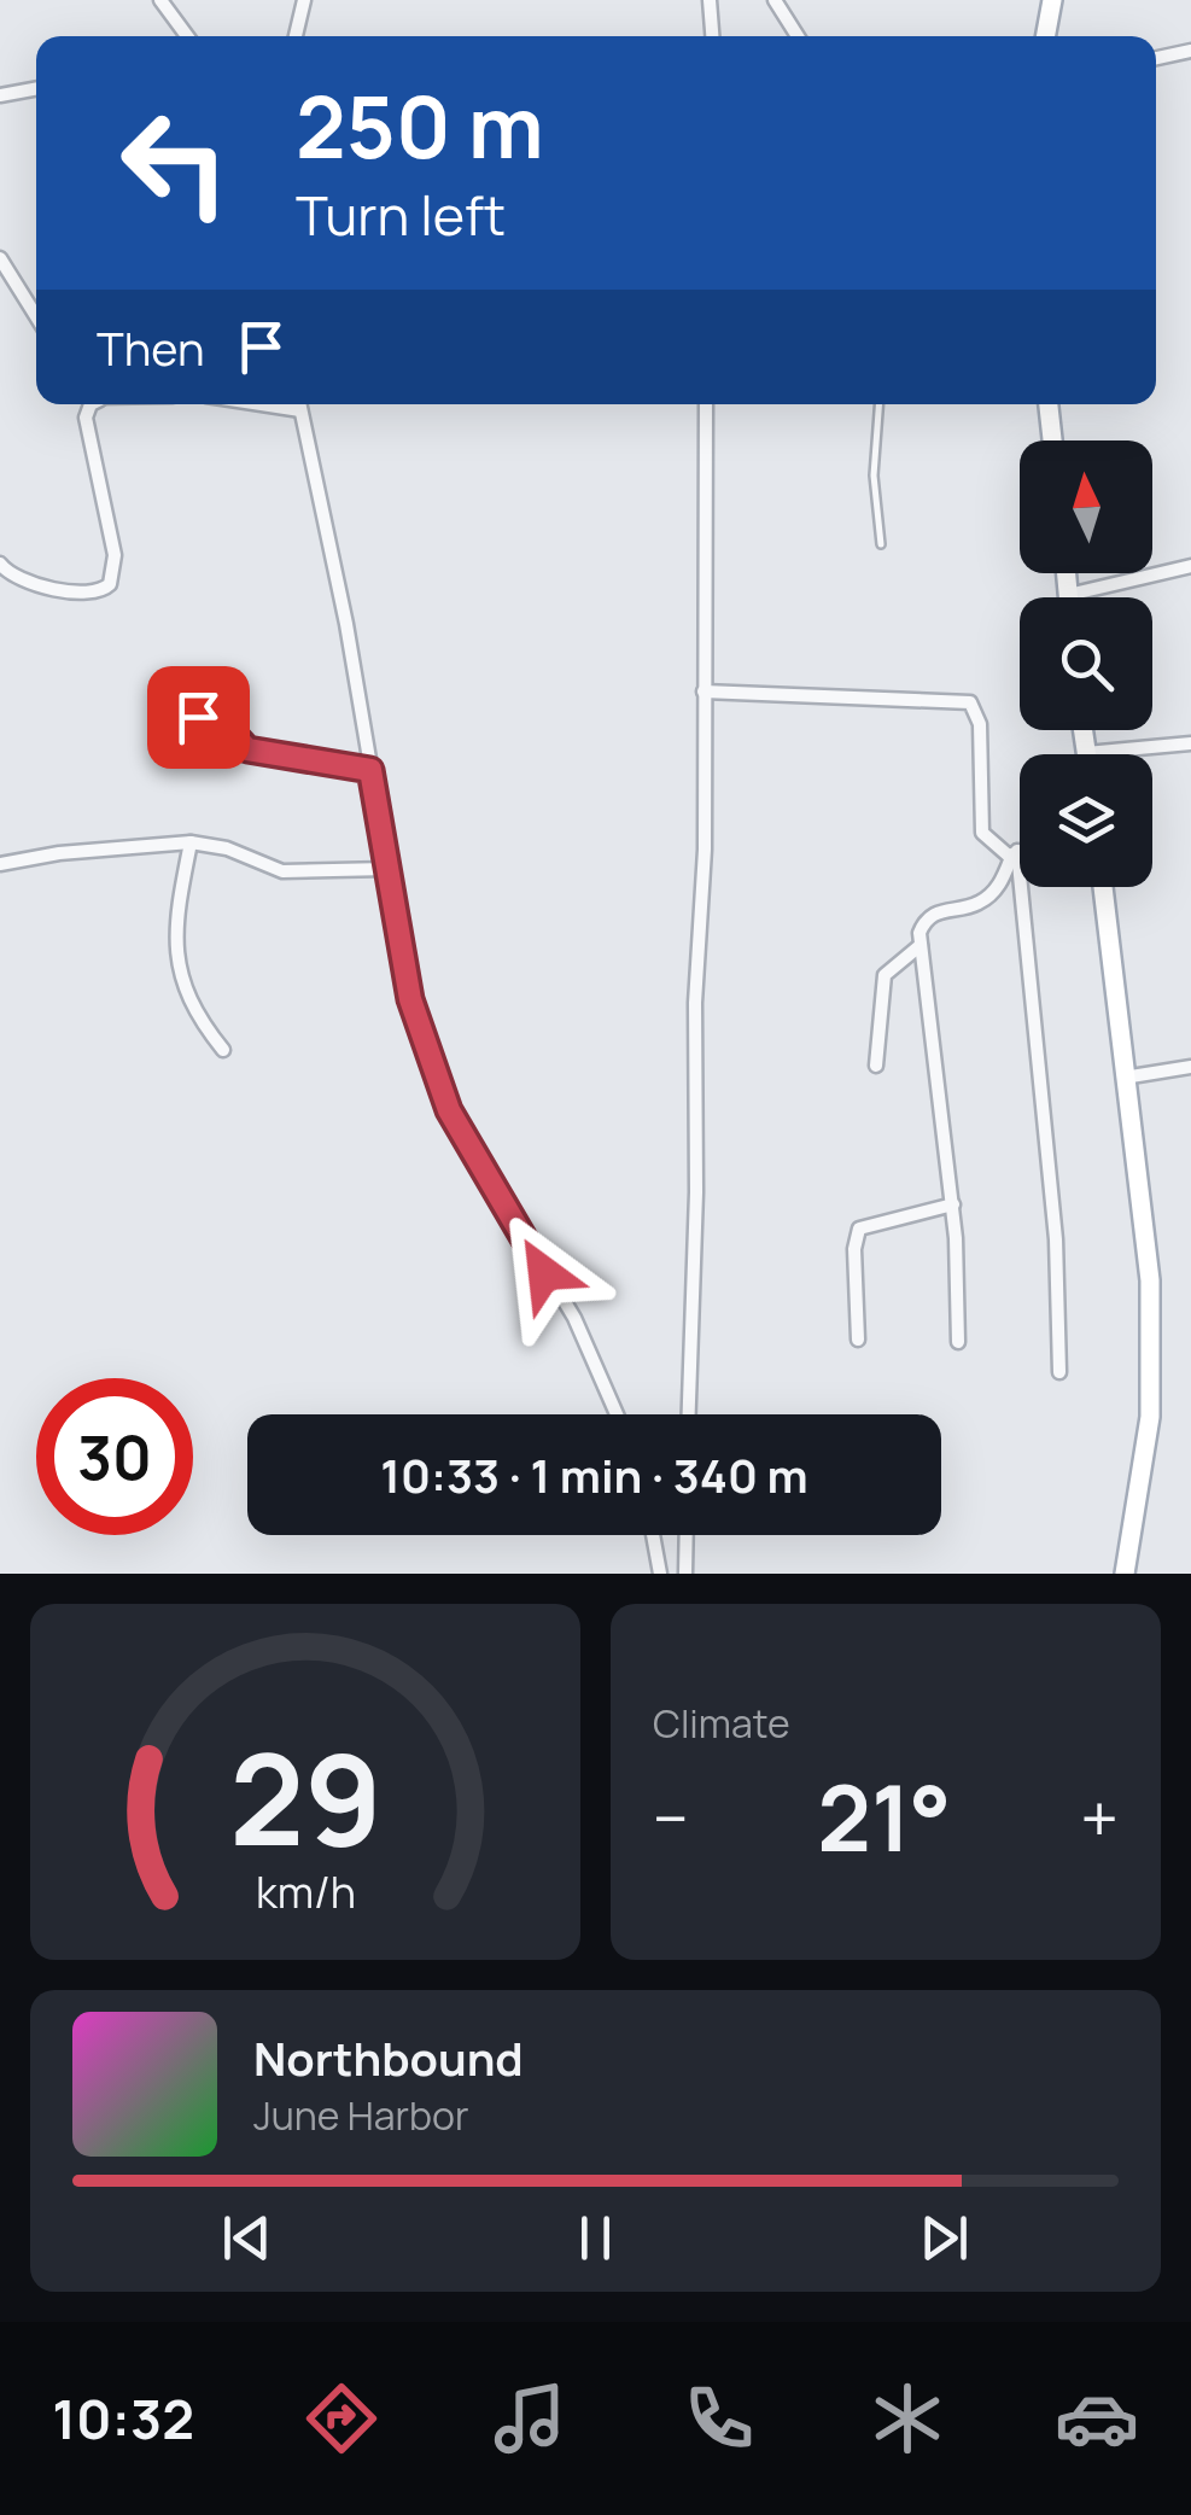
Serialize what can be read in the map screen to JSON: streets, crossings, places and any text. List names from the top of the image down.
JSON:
{
  "north": "top",
  "page": {
    "turn": ["250 m", "Turn left"],
    "then": "Then",
    "limit": "30",
    "trip": "10:33 · 1 min · 340 m",
    "tile": "Climate",
    "heat": ["−", "21°", "+"],
    "song": ["Northbound", "June Harbor"],
    "tabs": "10:32",
    "gauge": ["29", "km/h"]
  }
}
